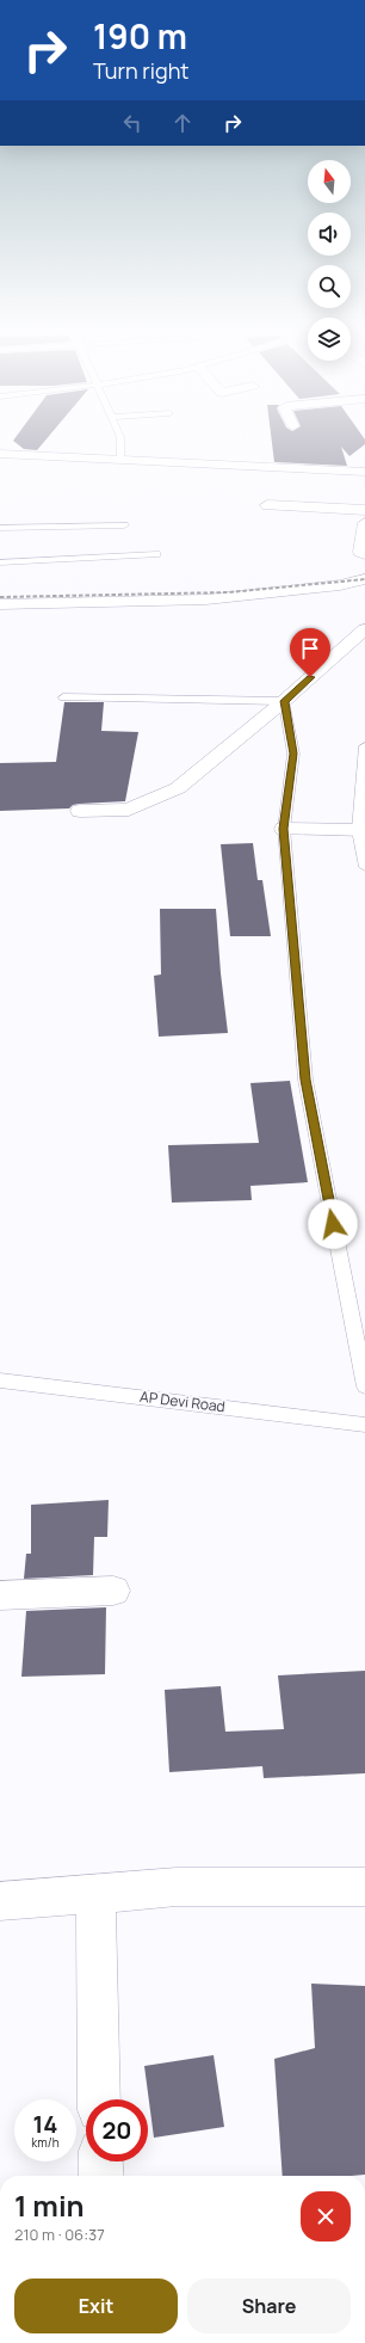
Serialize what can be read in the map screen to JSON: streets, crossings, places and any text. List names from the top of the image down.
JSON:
{
  "streets": {
    "lane": ["AP Devi Road"]
  },
  "north": "top",
  "page": {
    "turn": ["190 m", "Turn right"],
    "speed": "14 km/h",
    "limit": "20",
    "heading": ["1 min", "210 m · 06:37"],
    "buttons": ["Exit", "Share"]
  }
}
